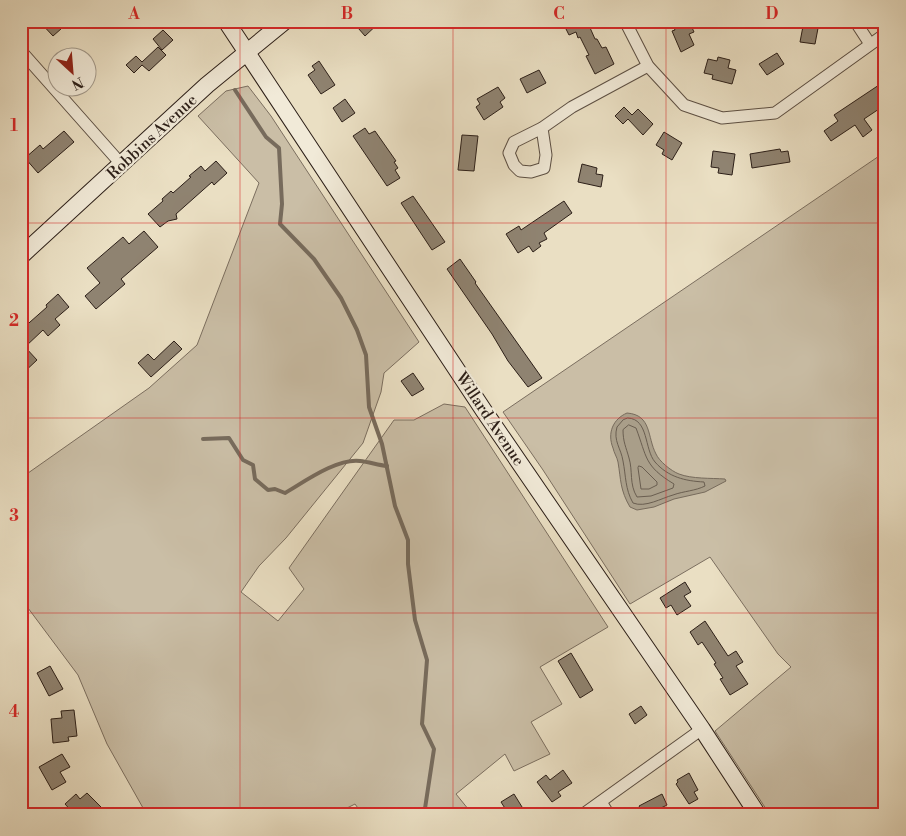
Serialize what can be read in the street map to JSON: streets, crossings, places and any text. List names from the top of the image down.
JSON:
{
  "streets": {
    "main road": ["Robbins Avenue", "Willard Avenue"]
  },
  "crossings": [
    ["Robbins Avenue", "Willard Avenue"]
  ],
  "north": "bottom right",
  "grid": {
    "columns": [
      "A",
      "B",
      "C",
      "D"
    ],
    "rows": [
      "1",
      "2",
      "3",
      "4"
    ]
  }
}
